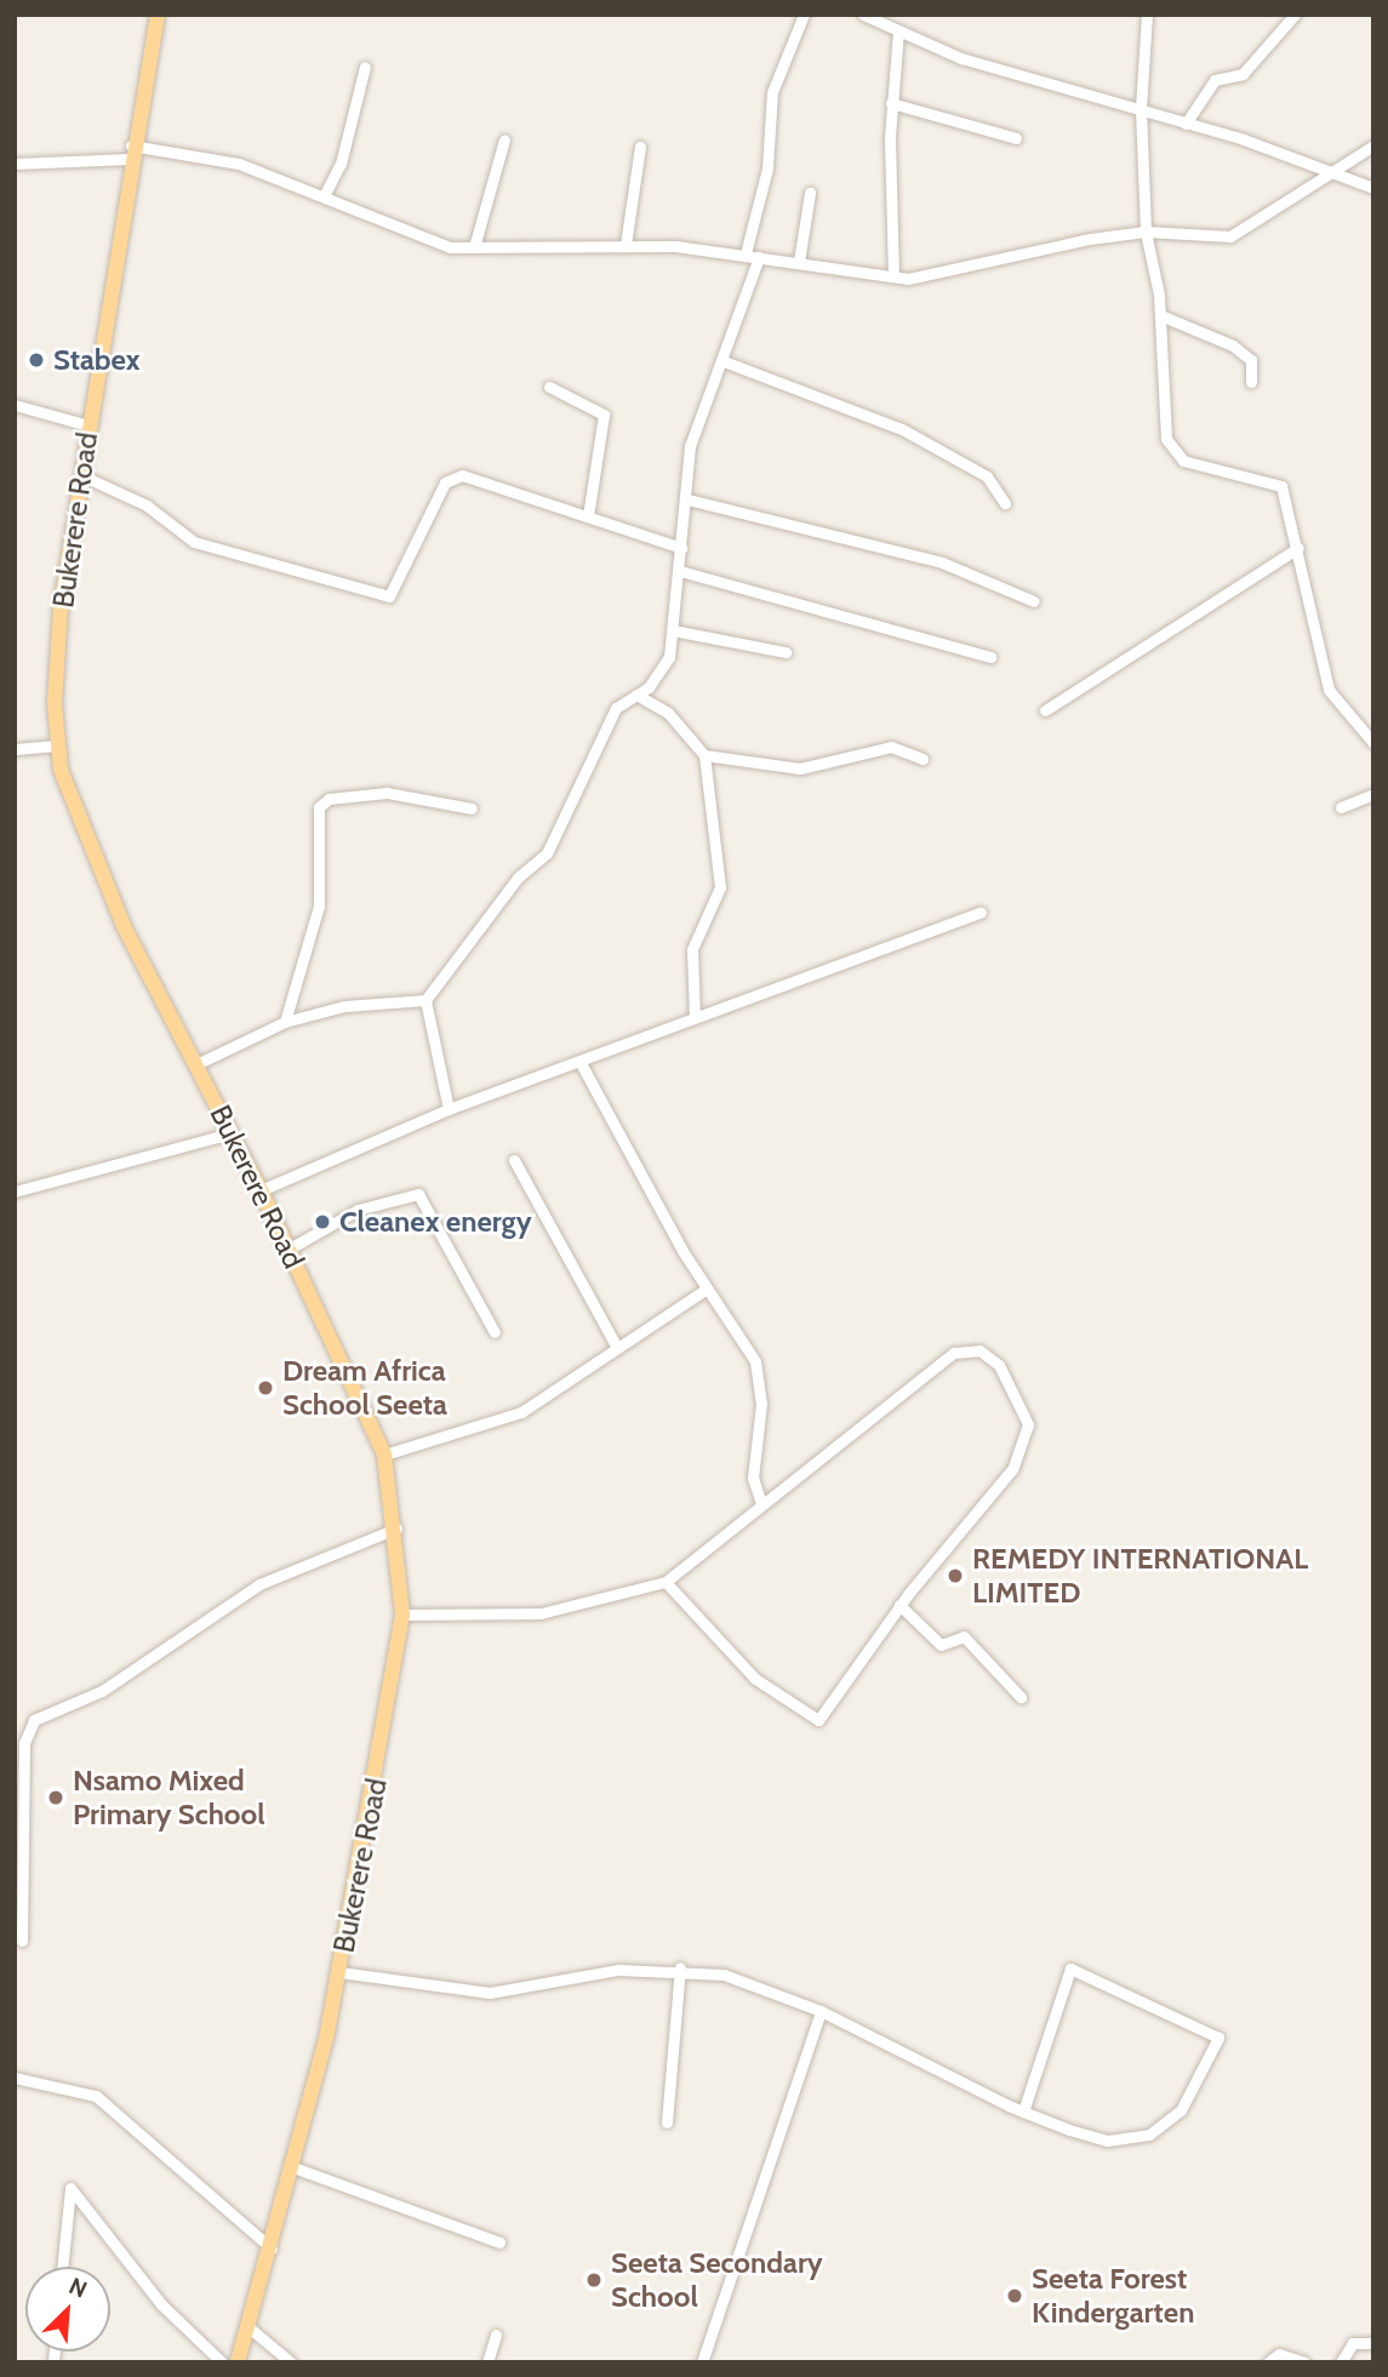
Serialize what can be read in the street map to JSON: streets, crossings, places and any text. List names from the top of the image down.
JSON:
{
  "streets": {
    "main road": ["Bukerere Road"]
  },
  "places": [
    "Stabex",
    "Cleanex energy",
    "Dream Africa School Seeta",
    "REMEDY INTERNATIONAL LIMITED",
    "Nsamo Mixed Primary School",
    "Seeta Secondary School",
    "Seeta Forest Kindergarten"
  ],
  "north": "top right"
}
